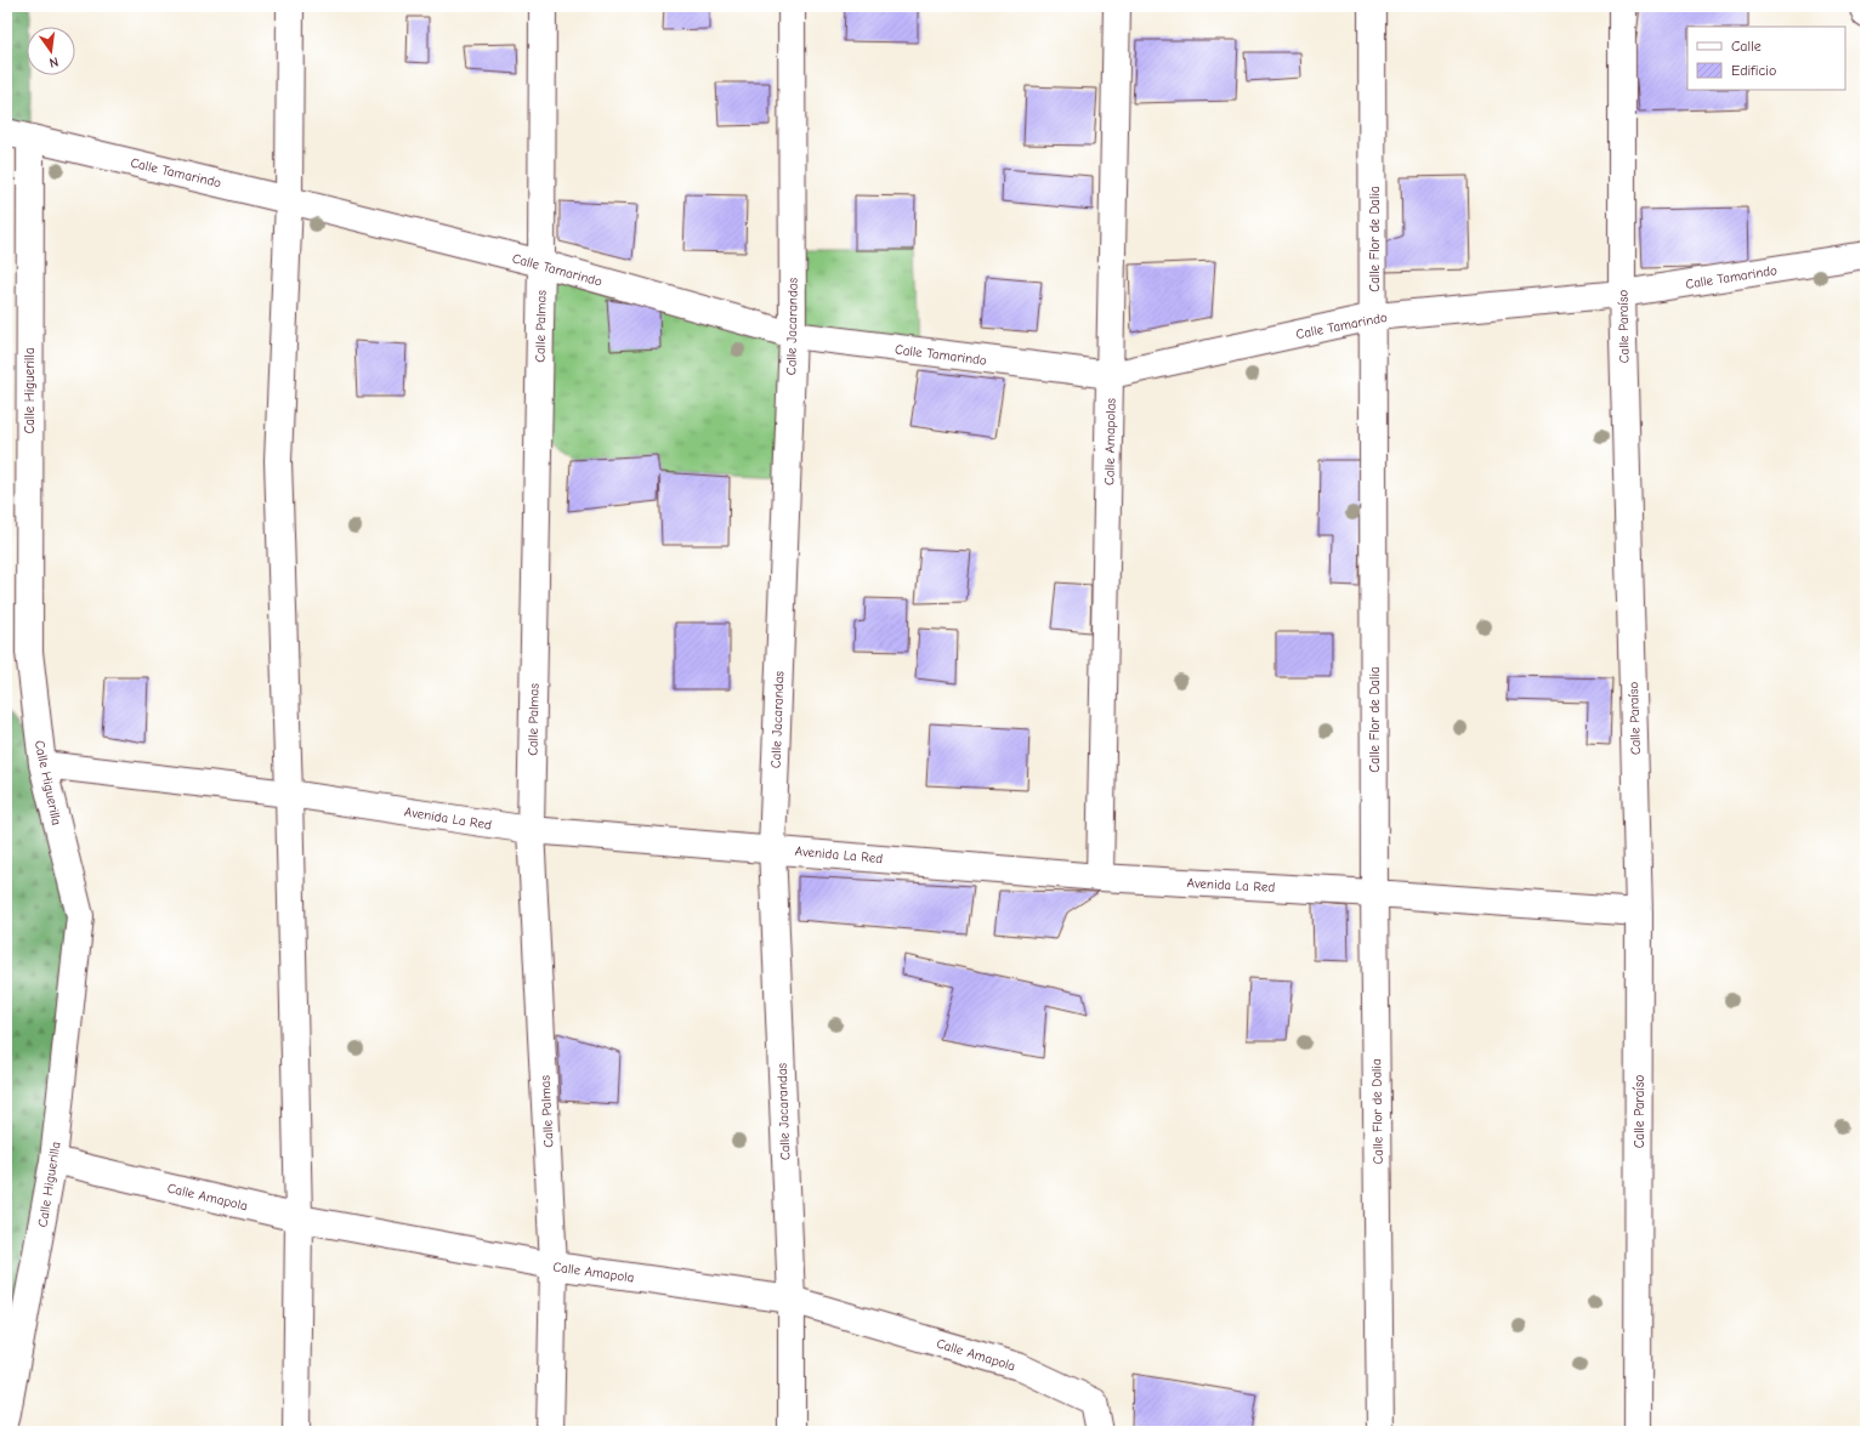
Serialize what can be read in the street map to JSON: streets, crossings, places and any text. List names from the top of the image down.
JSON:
{
  "streets": {
    "street": [
      "Calle Tamarindo",
      "Calle Flor de Dalia",
      "Calle Palmas",
      "Calle Jacarandas",
      "Calle Paraíso",
      "Calle Higuerilla",
      "Calle Amapolas",
      "Avenida La Red",
      "Calle Amapola"
    ]
  },
  "crossings": [
    ["Calle Tamarindo", "Calle Flor de Dalia"],
    ["Calle Tamarindo", "Calle Palmas"],
    ["Calle Tamarindo", "Calle Jacarandas"],
    ["Calle Tamarindo", "Calle Paraíso"],
    ["Calle Tamarindo", "Calle Higuerilla"],
    ["Calle Tamarindo", "Calle Amapolas"],
    ["Calle Flor de Dalia", "Avenida La Red"],
    ["Calle Palmas", "Avenida La Red"],
    ["Calle Palmas", "Calle Amapola"],
    ["Calle Jacarandas", "Avenida La Red"],
    ["Calle Jacarandas", "Calle Amapola"],
    ["Calle Paraíso", "Avenida La Red"],
    ["Calle Higuerilla", "Avenida La Red"],
    ["Calle Higuerilla", "Calle Amapola"],
    ["Calle Amapolas", "Avenida La Red"]
  ],
  "legend": ["Calle", "Edificio"],
  "north": "bottom"
}
